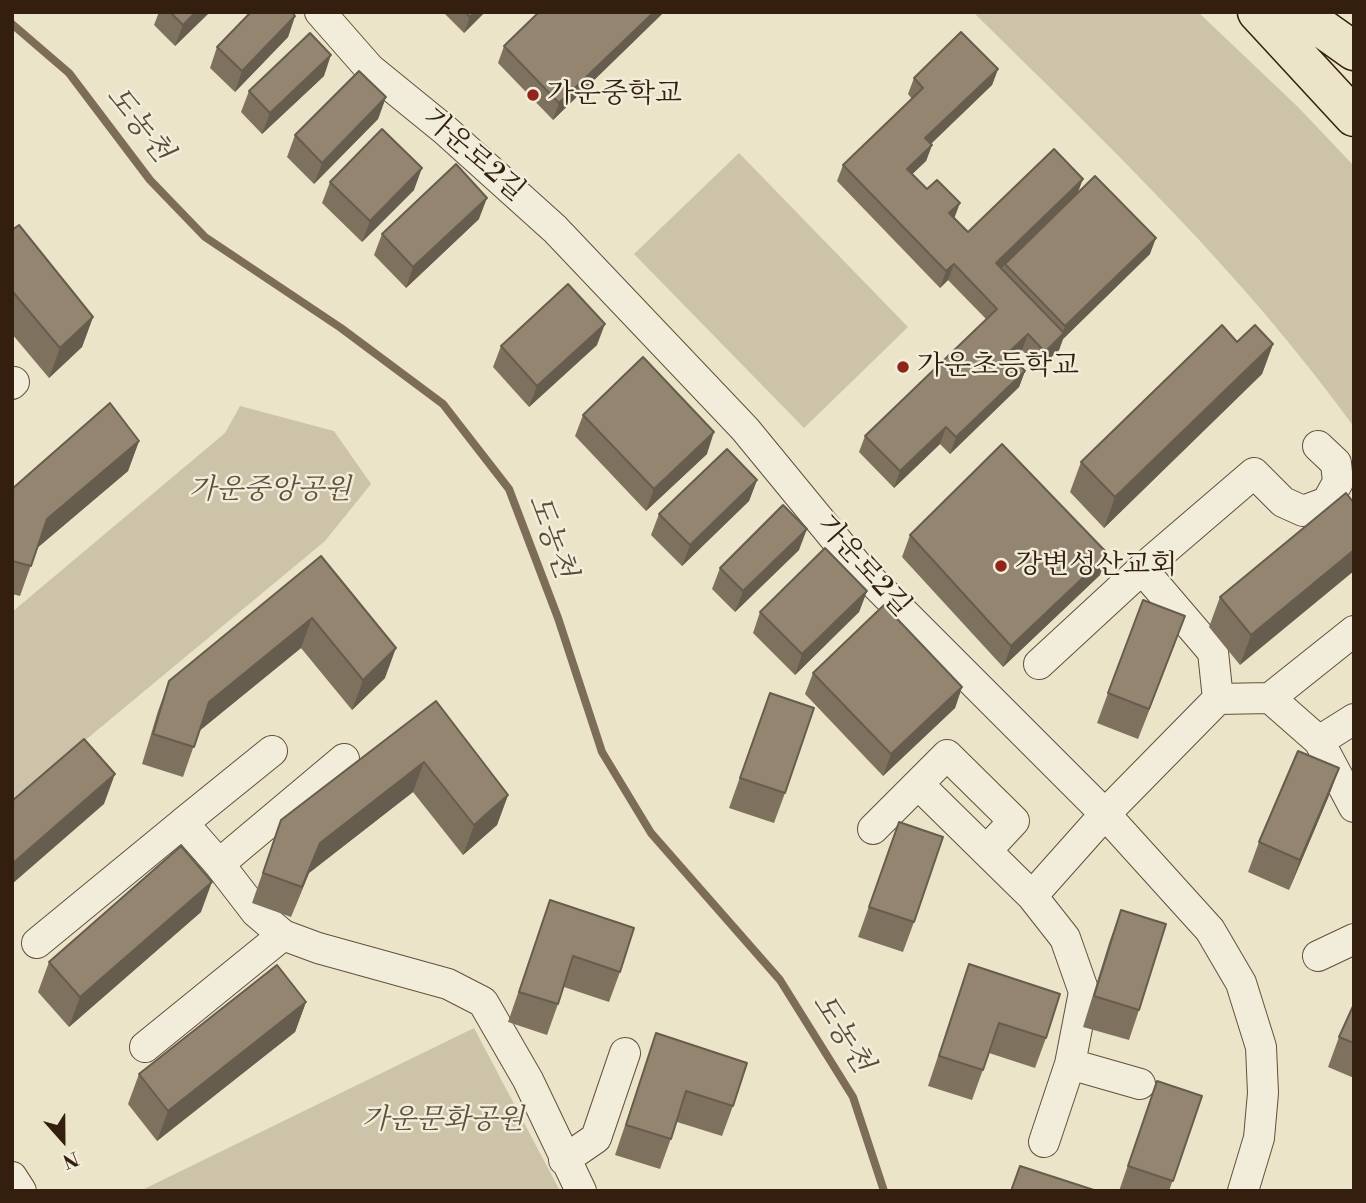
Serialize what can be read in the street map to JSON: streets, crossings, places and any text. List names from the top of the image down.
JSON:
{
  "streets": {
    "street": ["가운로2길"]
  },
  "water": ["도농천"],
  "parks": ["가운중앙공원", "가운문화공원"],
  "places": ["가운중학교", "가운초등학교", "강변성산교회"],
  "north": "bottom"
}
